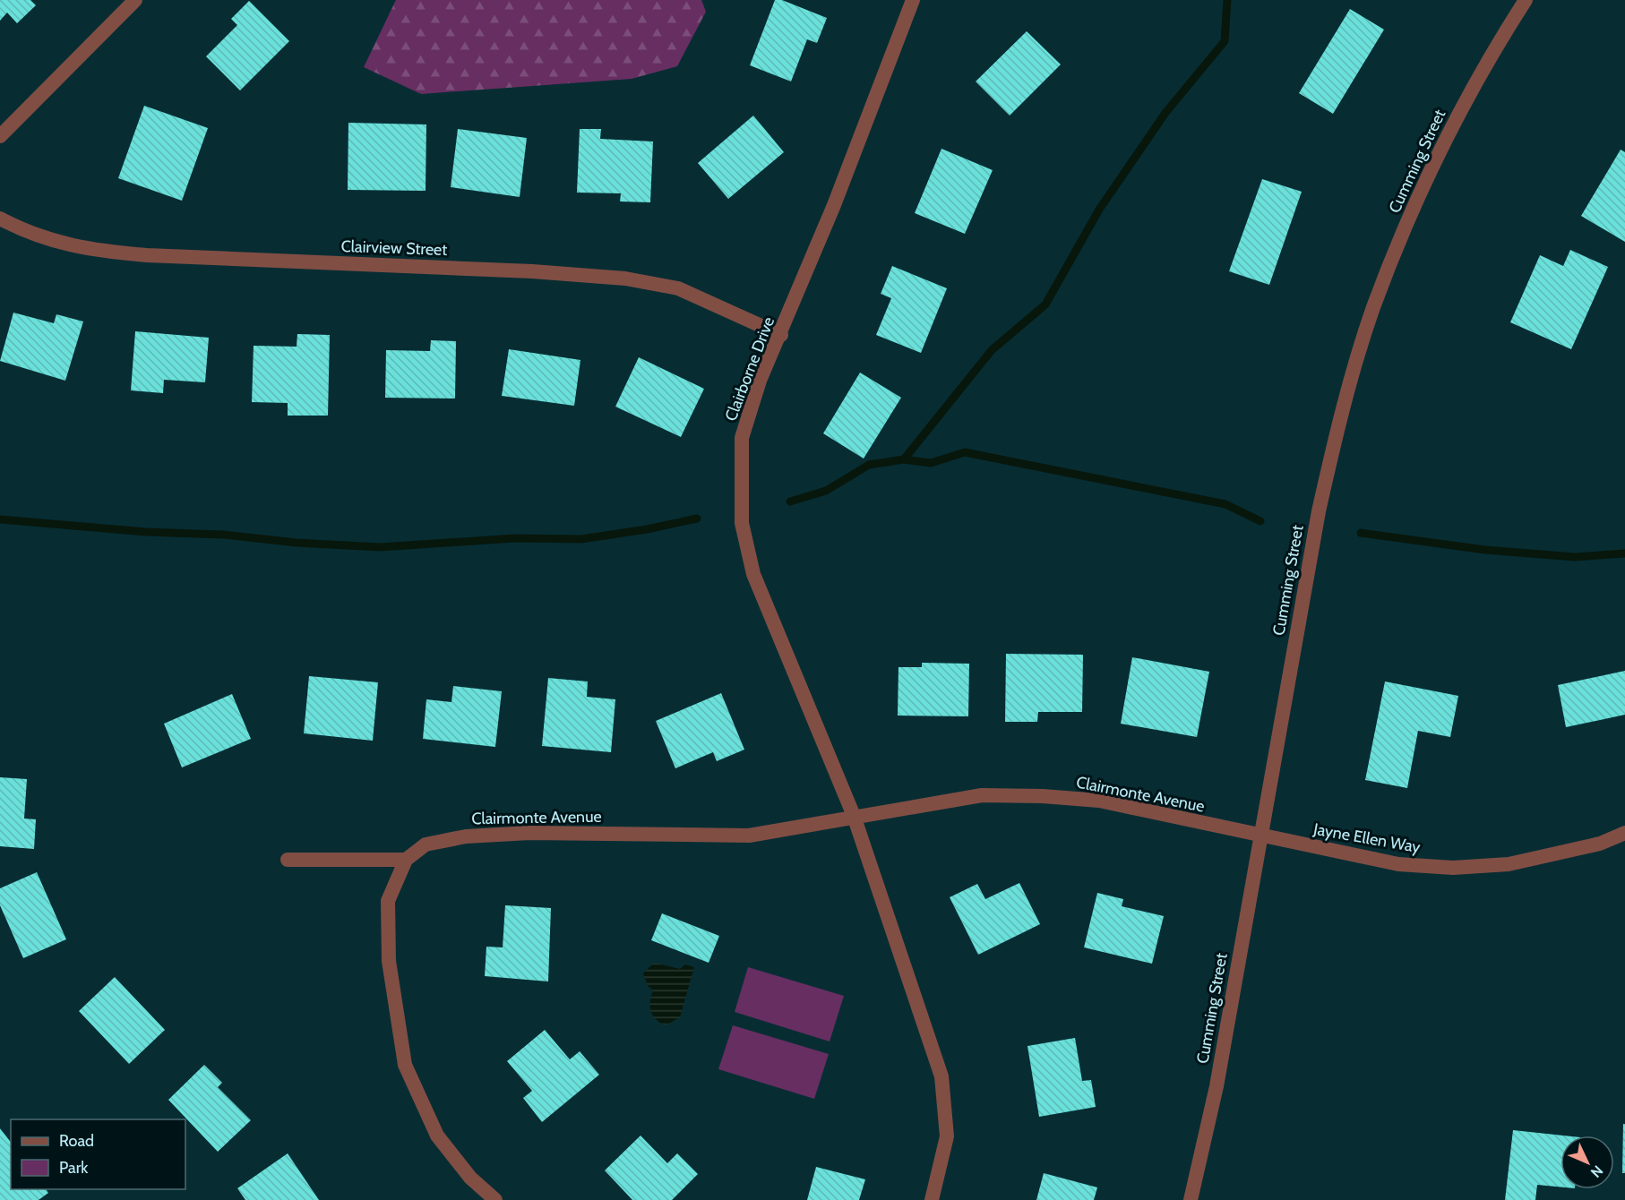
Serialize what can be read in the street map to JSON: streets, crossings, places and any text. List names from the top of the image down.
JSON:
{
  "streets": {
    "street": [
      "Cumming Street",
      "Clairview Street",
      "Clairborne Drive",
      "Clairmonte Avenue",
      "Jayne Ellen Way"
    ]
  },
  "crossings": [
    ["Cumming Street", "Clairmonte Avenue"],
    ["Cumming Street", "Jayne Ellen Way"],
    ["Clairview Street", "Clairborne Drive"],
    ["Clairborne Drive", "Clairmonte Avenue"],
    ["Clairmonte Avenue", "Jayne Ellen Way"]
  ],
  "legend": ["Road", "Park"],
  "north": "bottom right"
}
